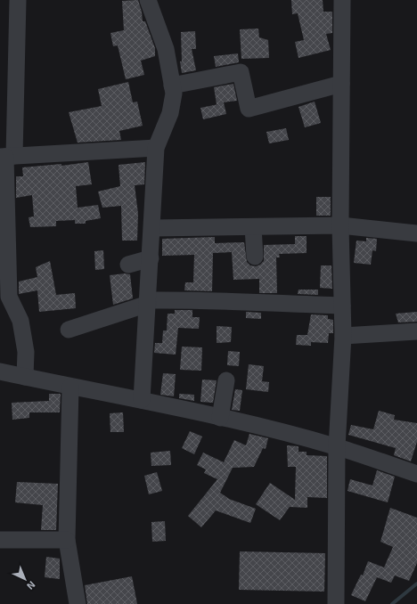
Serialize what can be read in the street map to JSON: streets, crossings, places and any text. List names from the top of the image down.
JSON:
{
  "north": "bottom right"
}
